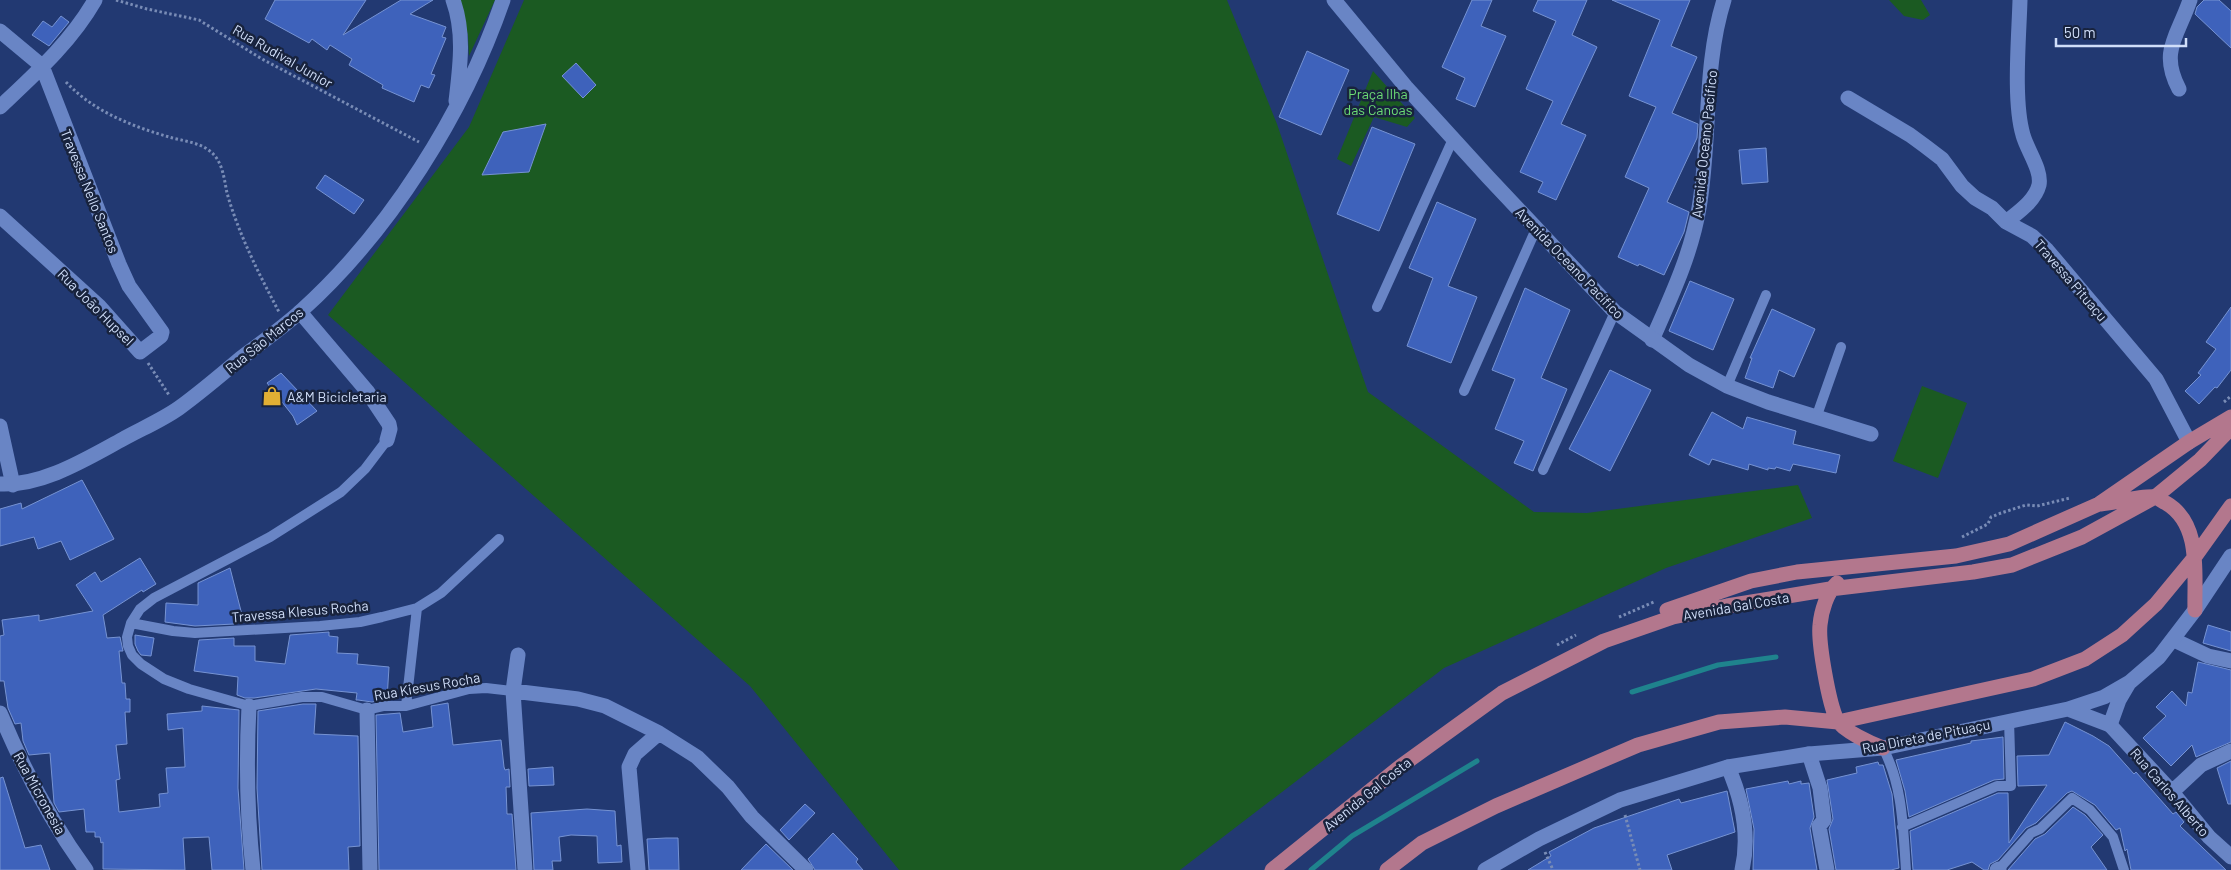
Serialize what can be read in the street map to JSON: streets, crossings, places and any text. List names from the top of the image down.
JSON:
{
  "streets": {
    "main road": ["Avenida Gal Costa"],
    "street": [
      "Avenida Oceano Pacifico",
      "Travessa Nello Santos",
      "Avenida Oceano Pacífico",
      "Travessa Pituaçu",
      "Rua João Hupsel",
      "Rua São Marcos",
      "Rua Direta de Pituaçu",
      "Rua Carlos Alberto",
      "Rua Micronesia"
    ],
    "lane": ["Travessa Klesus Rocha", "Rua Kiesus Rocha"],
    "path": ["Rua Rudival Junior"]
  },
  "crossings": [
    ["Rua Rudival Junior", "Rua São Marcos"],
    ["Avenida Oceano Pacifico", "Avenida Oceano Pacífico"],
    ["Travessa Nello Santos", "Rua João Hupsel"],
    ["Rua João Hupsel", "Rua São Marcos"],
    ["Travessa Klesus Rocha", "Rua Kiesus Rocha"]
  ],
  "parks": ["Praça Ilha das Canoas"],
  "places": {
    "shop": ["A&M Bicicletaria"]
  },
  "scale_bar": "50 m"
}
